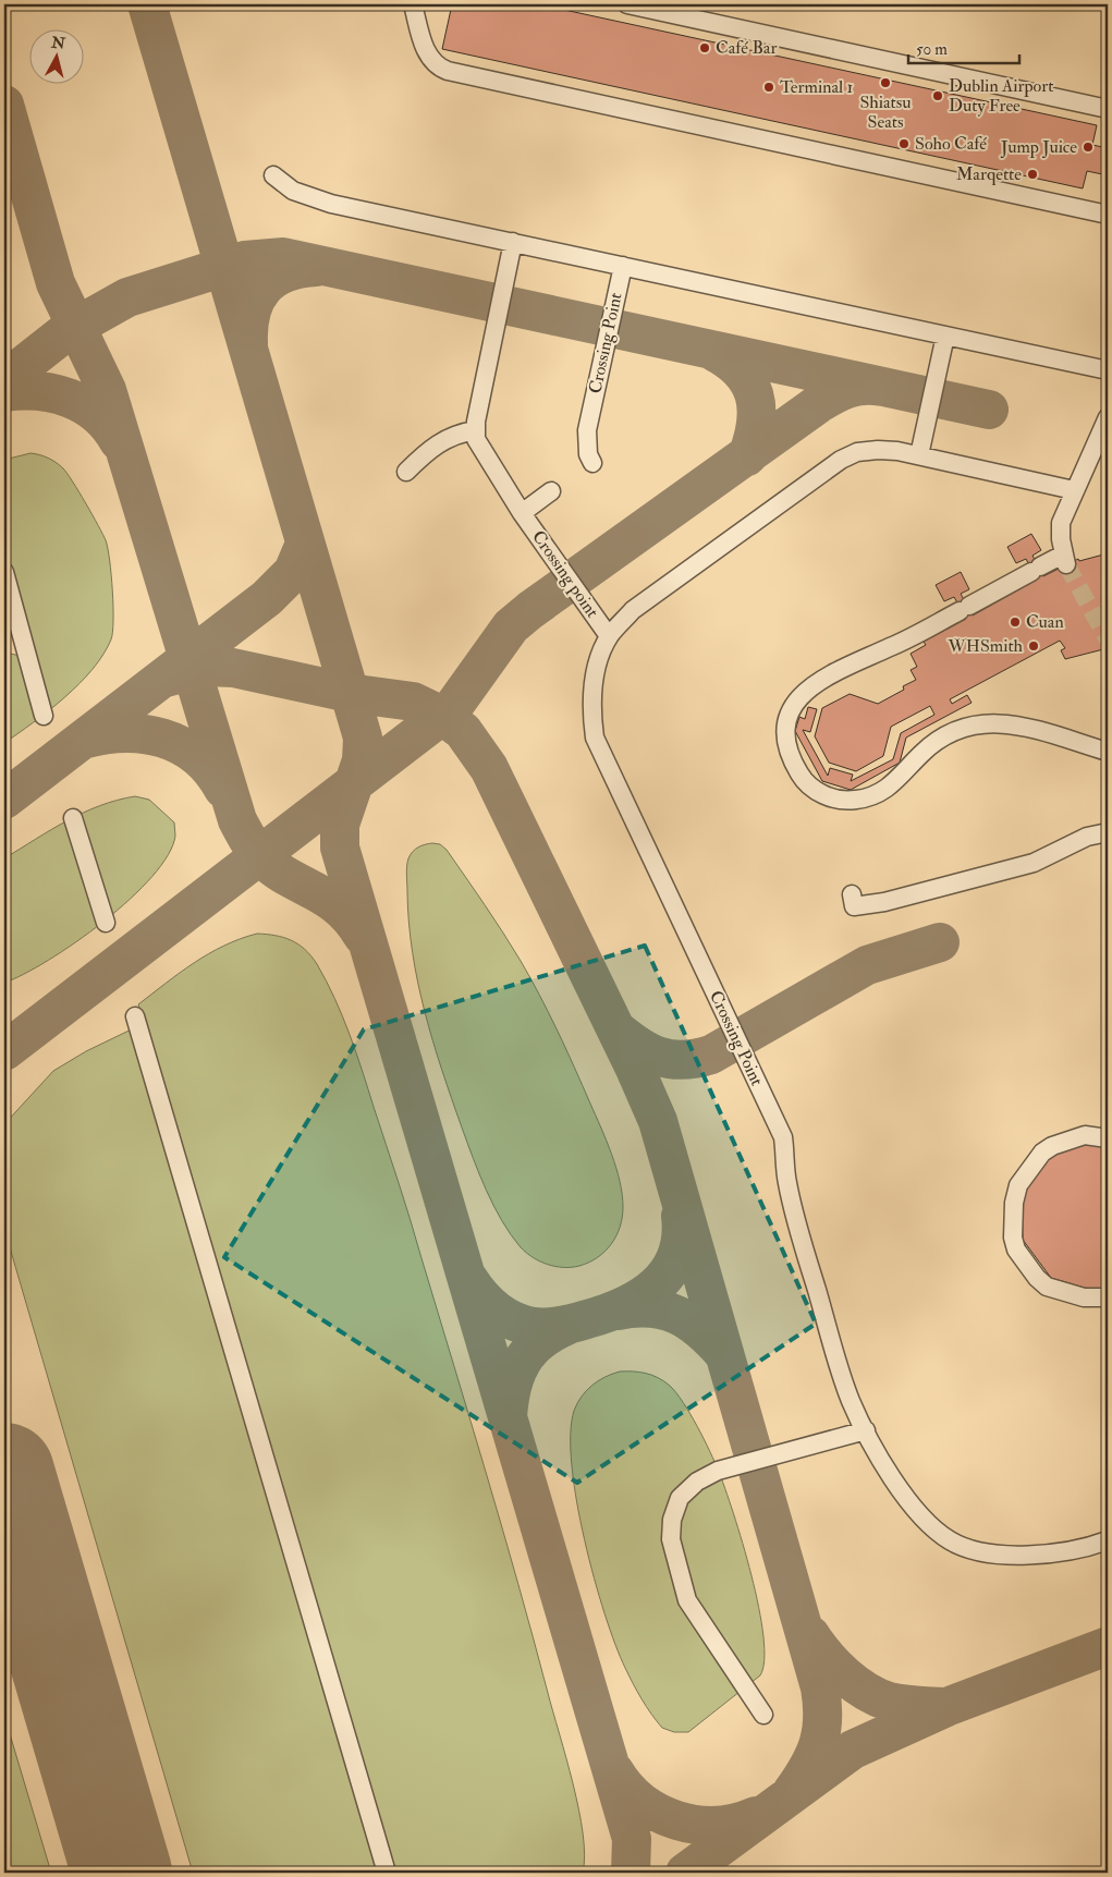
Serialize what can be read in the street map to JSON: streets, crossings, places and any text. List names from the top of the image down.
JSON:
{
  "streets": {
    "lane": ["Crossing Point", "Crossing point"]
  },
  "crossings": [
    ["Crossing Point", "Crossing point"]
  ],
  "places": [
    "Café Bar",
    "Shiatsu Seats",
    "Terminal 1",
    "Dublin Airport Duty Free",
    "Soho Café",
    "Jump Juice",
    "Marqette",
    "Cuan",
    "WHSmith"
  ],
  "scale_bar": "50 m",
  "north": "top"
}
